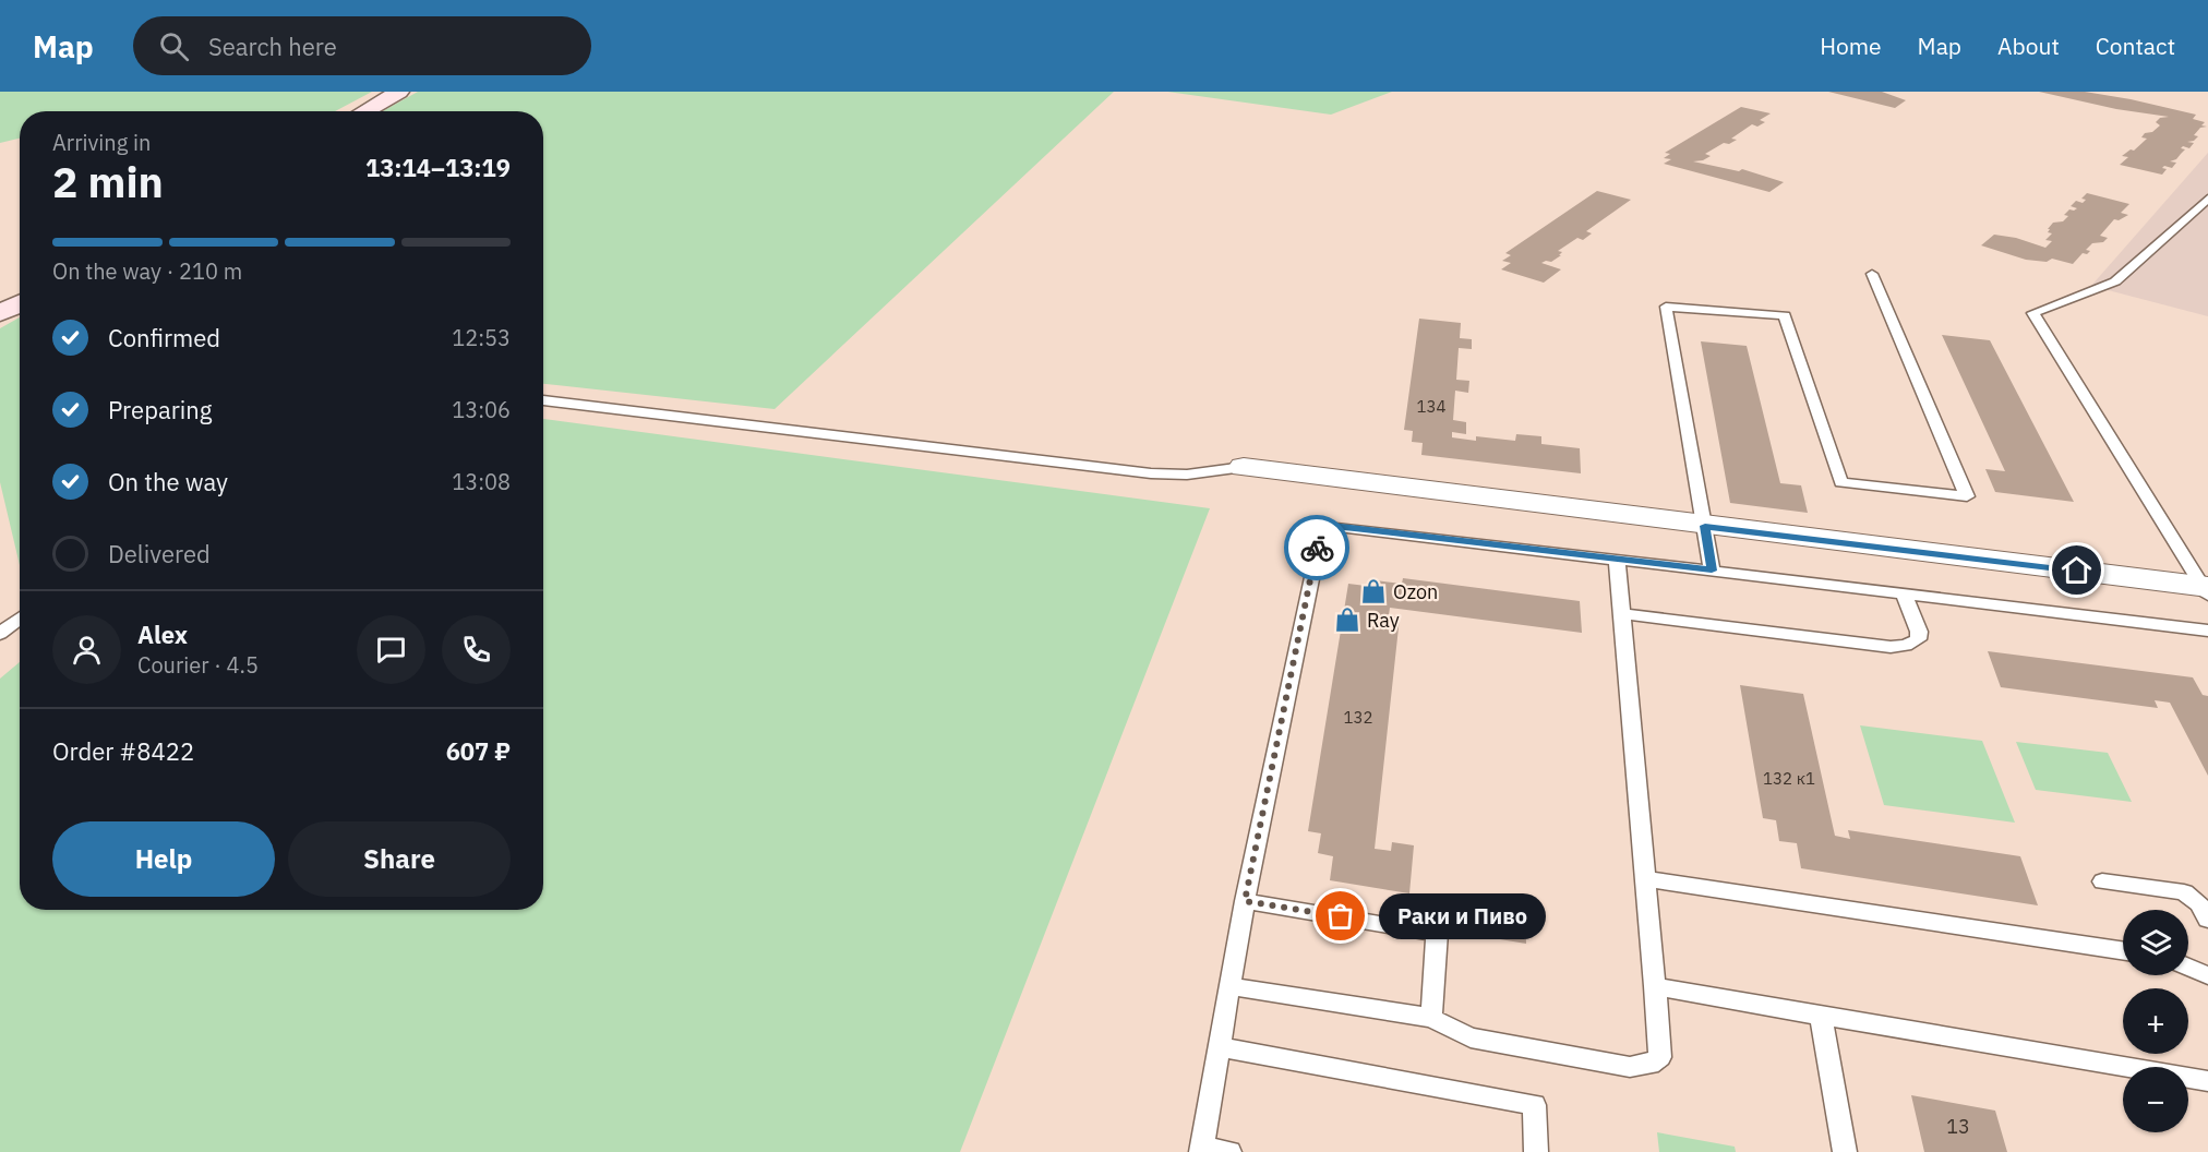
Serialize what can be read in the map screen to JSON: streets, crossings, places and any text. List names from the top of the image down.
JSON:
{
  "places": {
    "shop": ["Ozon", "Ray"],
    "other": ["Раки и Пиво"]
  },
  "house_numbers": [
    "134",
    "132",
    "132 к1",
    "13"
  ],
  "page": {
    "header": "Map",
    "search": "Search here",
    "nav": [
      "Home",
      "Map",
      "About",
      "Contact"
    ],
    "heading": ["2 min", "Arriving in", "13:14–13:19"],
    "panel": [
      "Alex",
      "Courier · 4.5",
      "Order #8422",
      "607 ₽"
    ],
    "bar": "On the way · 210 m",
    "list": [
      ["Confirmed", "12:53"],
      ["Preparing", "13:06"],
      ["On the way", "13:08"],
      "Delivered"
    ],
    "buttons": ["Help", "Share"],
    "bubble": "Раки и Пиво",
    "map_buttons": ["+", "−"]
  }
}
